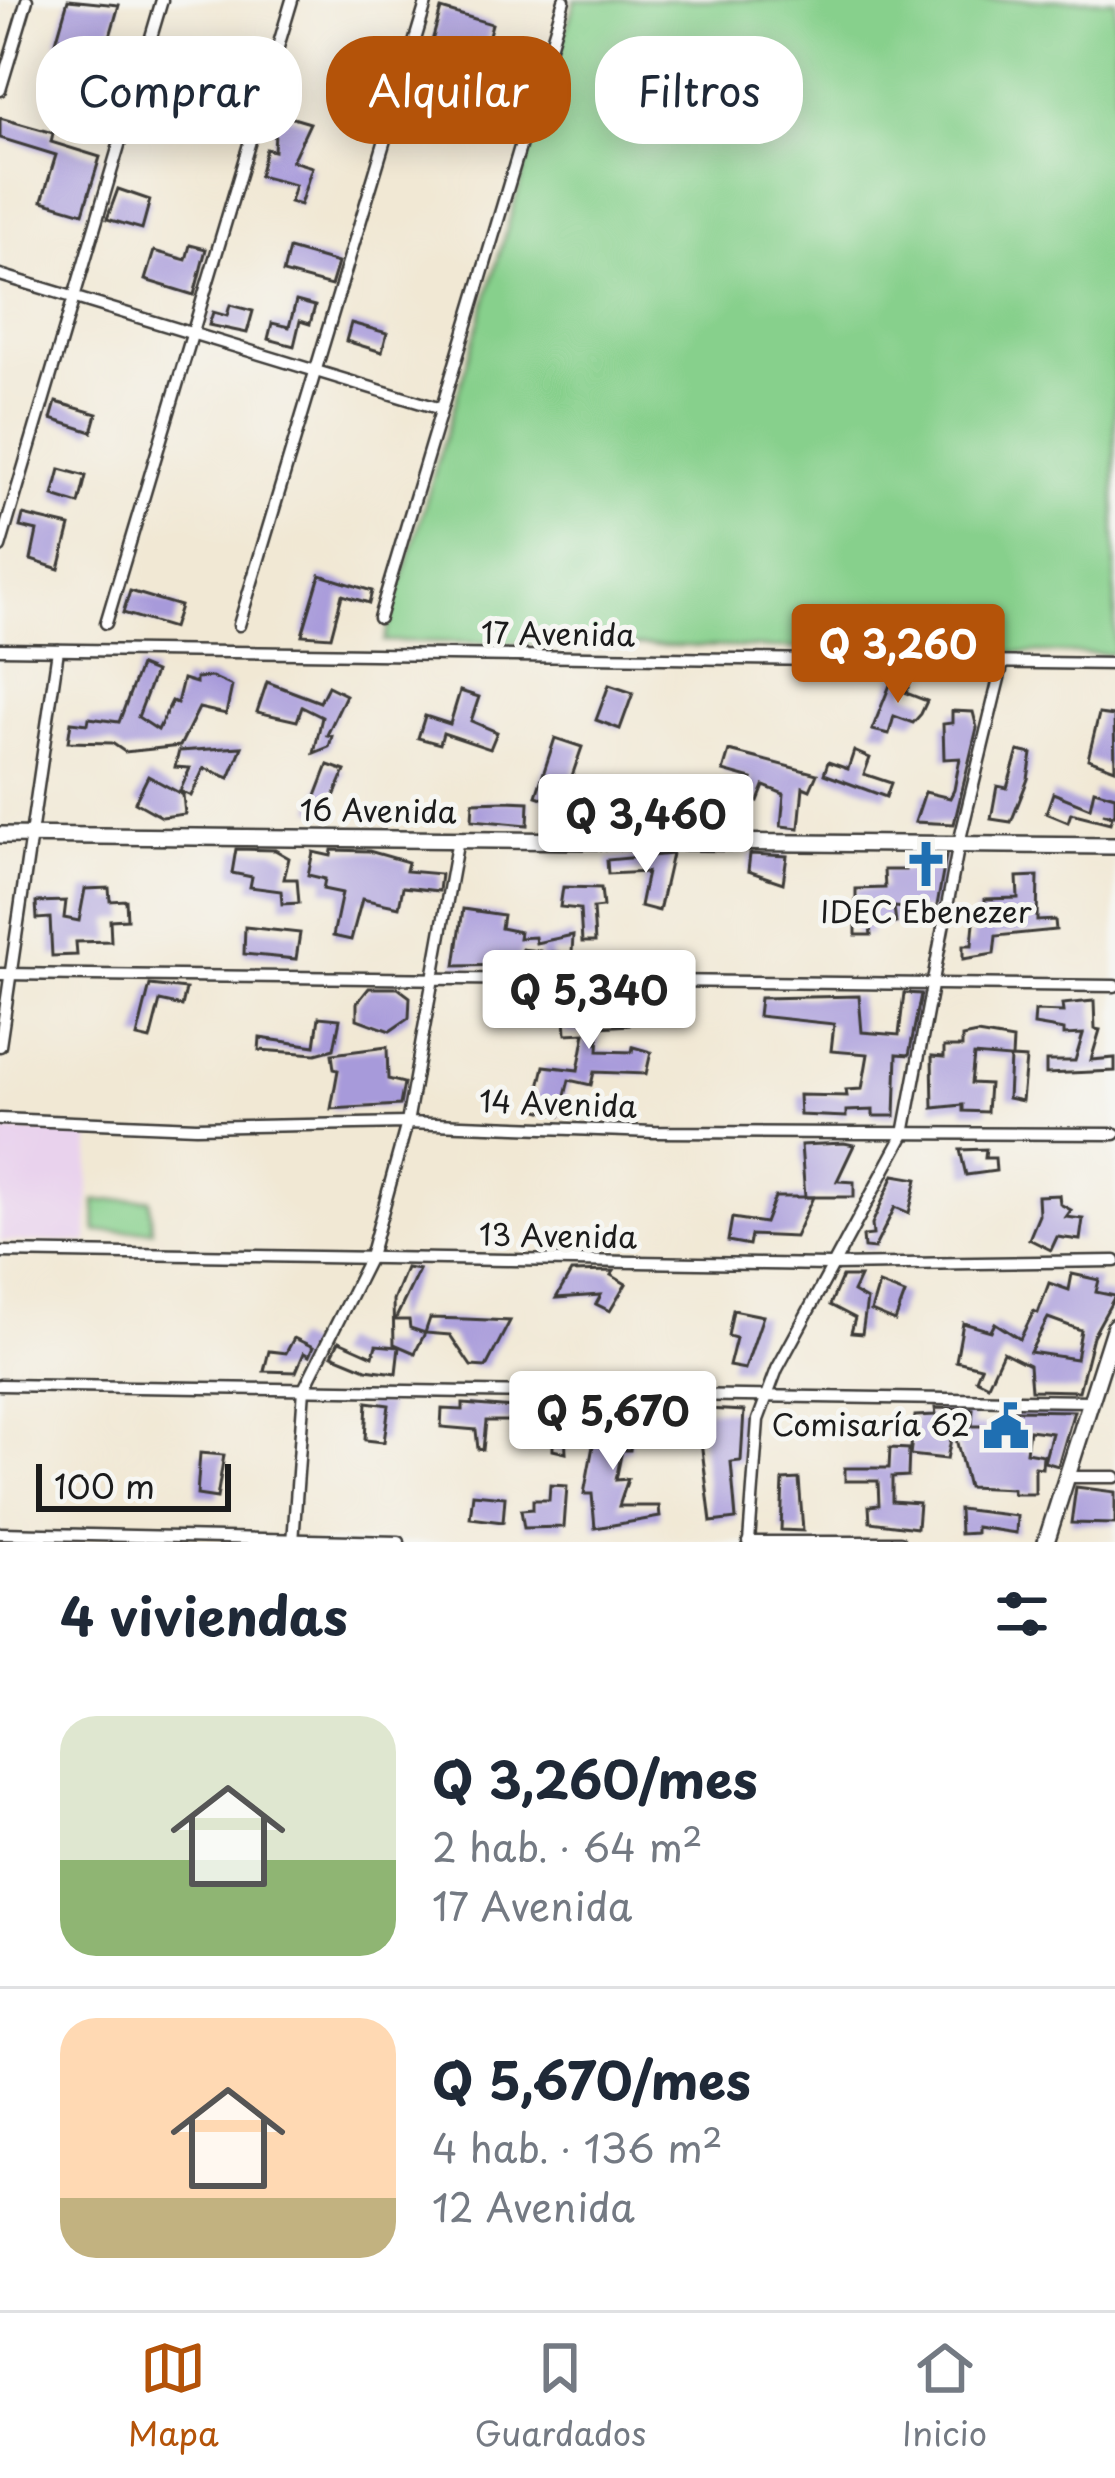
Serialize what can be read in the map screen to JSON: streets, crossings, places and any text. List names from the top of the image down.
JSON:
{
  "streets": {
    "main road": ["16 Avenida"],
    "street": ["17 Avenida", "14 Avenida", "13 Avenida"]
  },
  "places": {
    "church": ["IDEC Ebenezer"],
    "public building": ["Comisaría 62"]
  },
  "scale_bar": "100 m",
  "page": {
    "chip": ["Comprar", "Alquilar", "Filtros"],
    "price": [
      "Q 3,260",
      "Q 3,460",
      "Q 5,340",
      "Q 5,670"
    ],
    "scale": "100 m",
    "heading": "4 viviendas",
    "list": [
      {
        "name": "Q 3,260/mes",
        "note": "2 hab. · 64 m² · 17 Avenida"
      },
      {
        "name": "Q 5,670/mes",
        "note": "4 hab. · 136 m² · 12 Avenida"
      }
    ],
    "tabs": ["Mapa", "Guardados", "Inicio"]
  }
}
